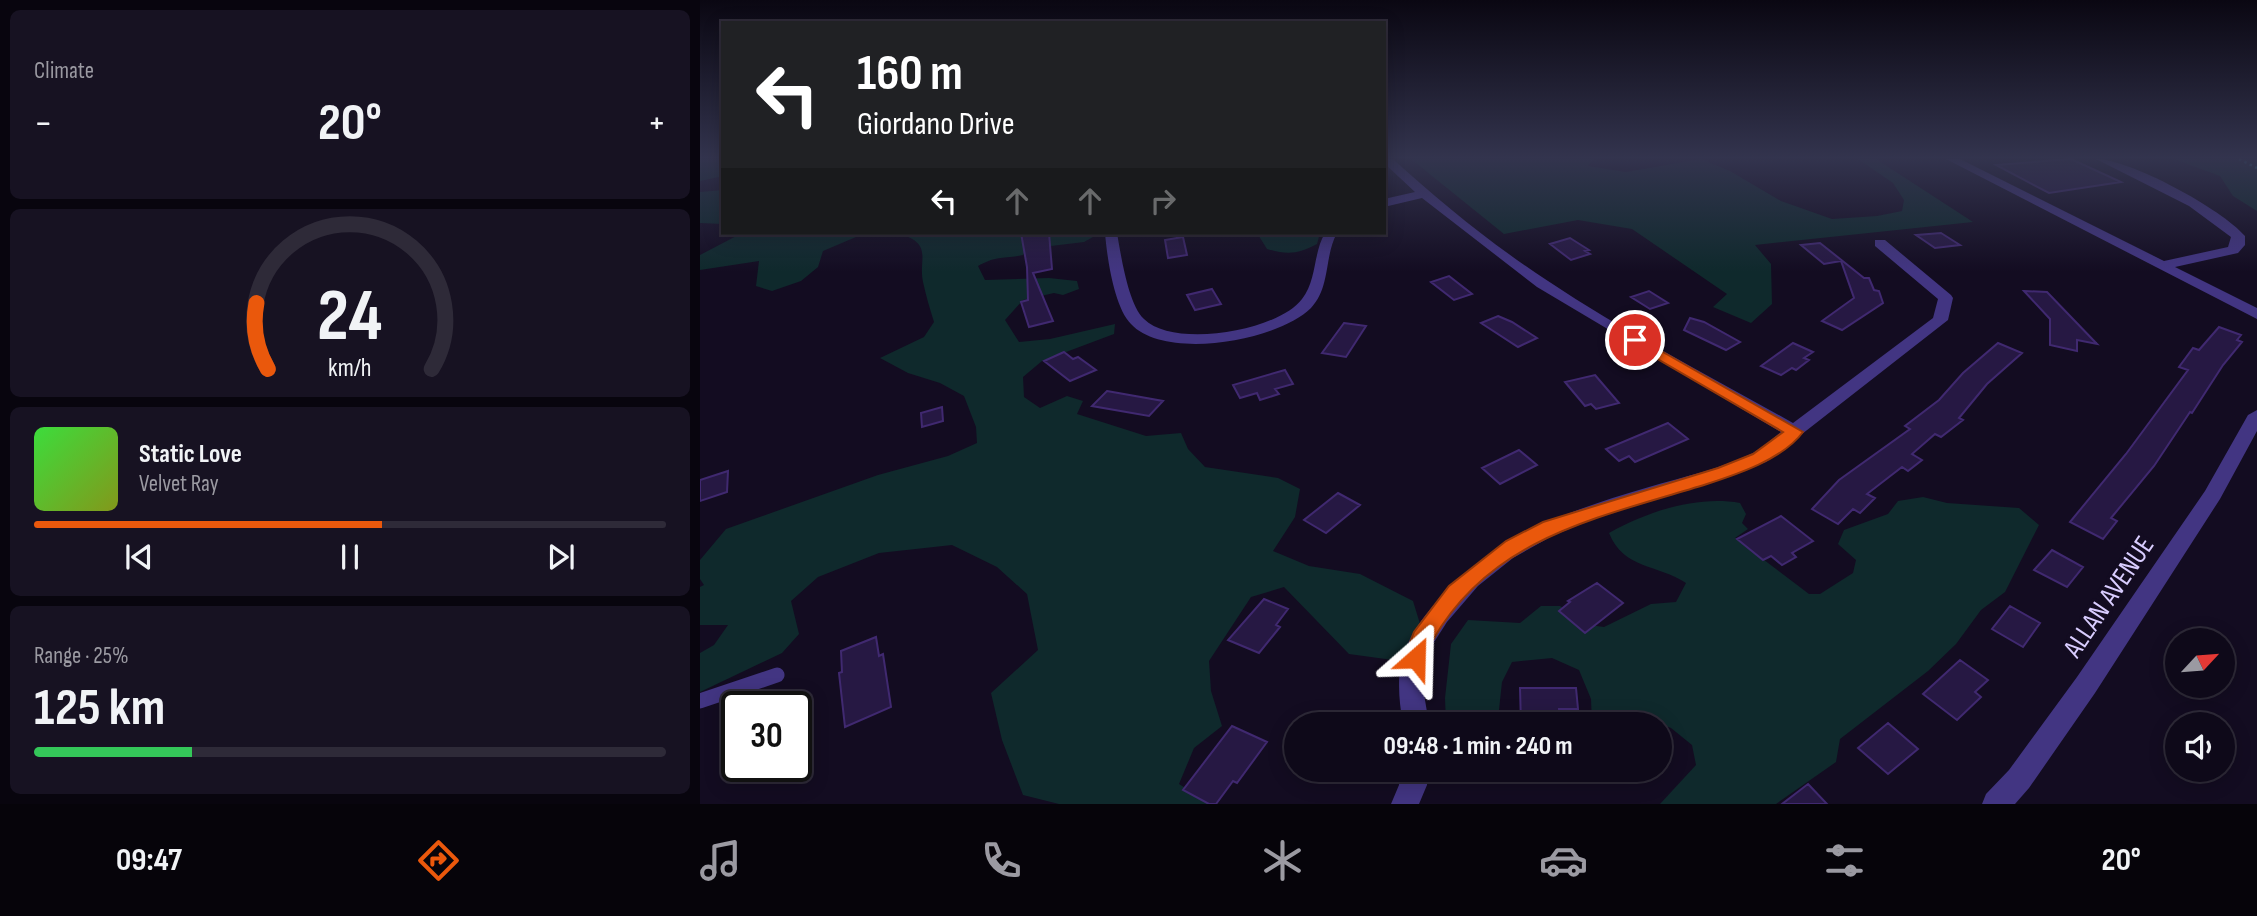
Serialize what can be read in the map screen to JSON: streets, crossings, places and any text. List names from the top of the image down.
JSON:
{
  "streets": {
    "street": ["ALLAN AVENUE"]
  },
  "north": "top right",
  "page": {
    "tile": [
      "Climate",
      ["Range · 25%", "125 km"]
    ],
    "turn": ["160 m", "Giordano Drive"],
    "heat": ["−", "20°", "+"],
    "song": ["Static Love", "Velvet Ray"],
    "limit": "30",
    "trip": "09:48 · 1 min · 240 m",
    "tabs": ["09:47", "20°"],
    "gauge": ["24", "km/h"]
  }
}
